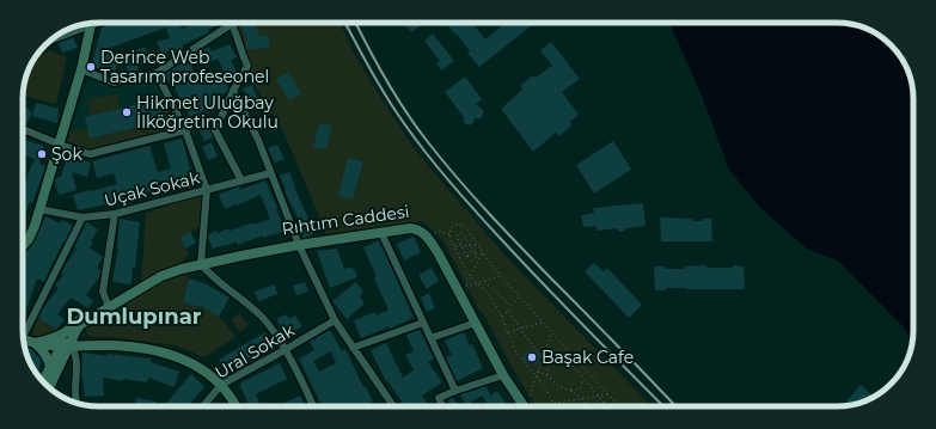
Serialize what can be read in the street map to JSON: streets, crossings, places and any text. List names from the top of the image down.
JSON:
{
  "streets": {
    "main road": ["Rıhtım Caddesi"],
    "street": ["Uçak Sokak", "Ural Sokak"]
  },
  "districts": ["Dumlupınar"],
  "places": [
    "Derince Web Tasarım profeseonel",
    "Hikmet Uluğbay İlköğretim Okulu",
    "Şok",
    "Başak Cafe"
  ]
}
